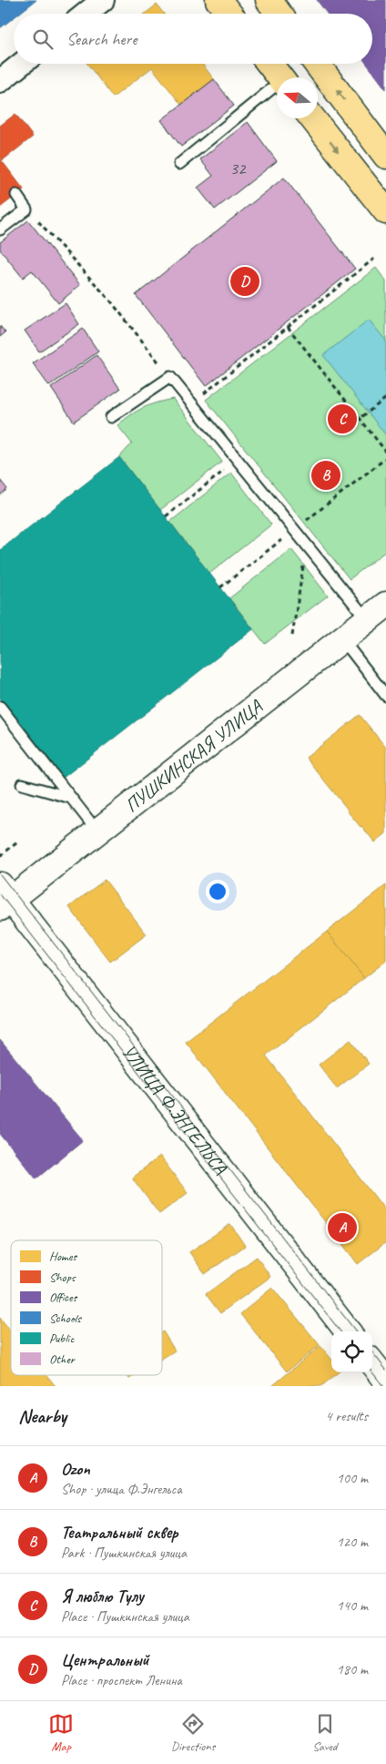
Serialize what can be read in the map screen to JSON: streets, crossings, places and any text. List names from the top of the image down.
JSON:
{
  "streets": {
    "street": ["ПУШКИНСКАЯ УЛИЦА", "УЛИЦА Ф.ЭНГЕЛЬСА"]
  },
  "crossings": [
    ["ПУШКИНСКАЯ УЛИЦА", "УЛИЦА Ф.ЭНГЕЛЬСА"]
  ],
  "house_numbers": ["32"],
  "legend": [
    "Homes",
    "Shops",
    "Offices",
    "Schools",
    "Public",
    "Other"
  ],
  "north": "left",
  "page": {
    "search": "Search here",
    "pins": [
      "D",
      "C",
      "B",
      "A"
    ],
    "heading": ["Nearby", "4 results"],
    "list": [
      {
        "mark": "A",
        "name": "Ozon",
        "note": "Shop · улица Ф.Энгельса",
        "value": "100 m"
      },
      {
        "mark": "B",
        "name": "Театральный сквер",
        "note": "Park · Пушкинская улица",
        "value": "120 m"
      },
      {
        "mark": "C",
        "name": "Я люблю Тулу",
        "note": "Place · Пушкинская улица",
        "value": "140 m"
      },
      {
        "mark": "D",
        "name": "Центральный",
        "note": "Place · проспект Ленина",
        "value": "180 m"
      }
    ],
    "nav": ["Map", "Directions", "Saved"]
  }
}
